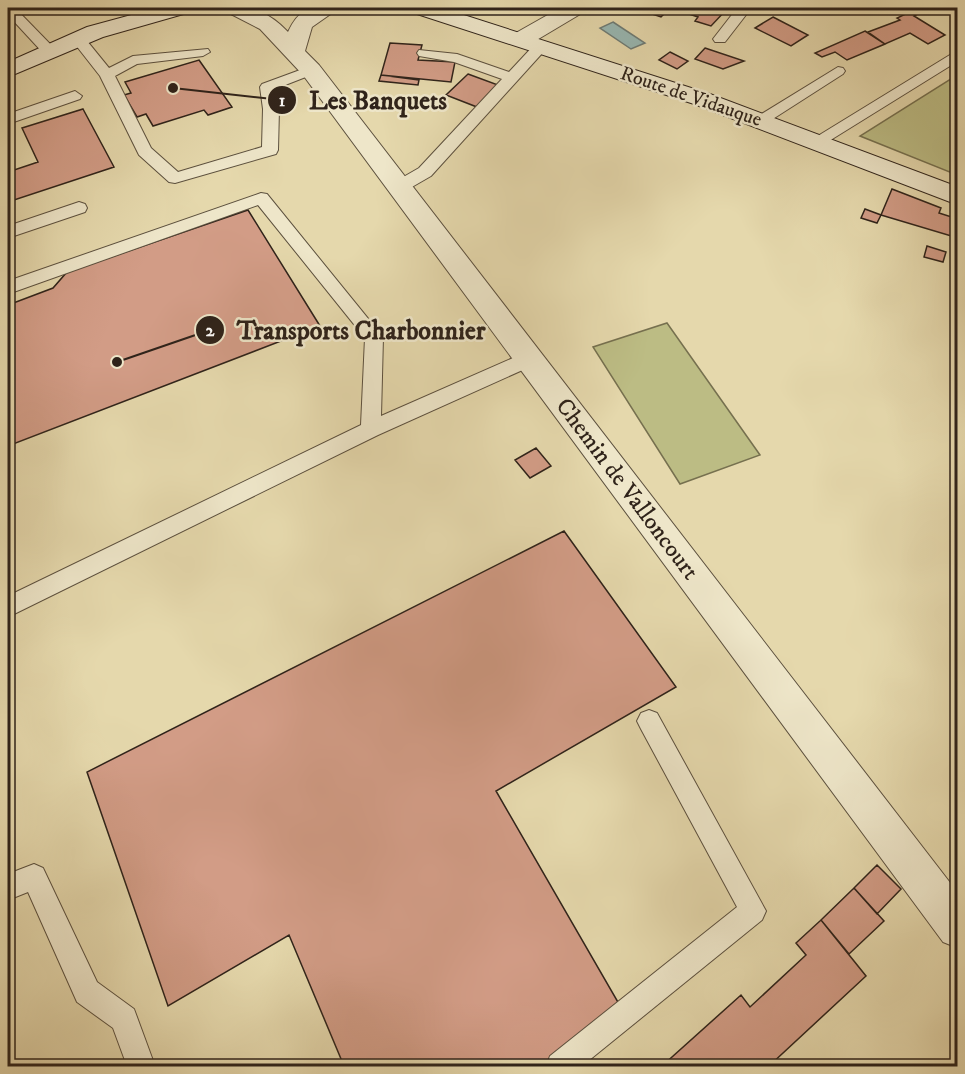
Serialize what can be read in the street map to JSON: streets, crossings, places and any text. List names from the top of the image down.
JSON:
{
  "streets": {
    "street": ["Route de Vidauque", "Chemin de Valloncourt"]
  },
  "places": ["Les Banquets", "Transports Charbonnier"]
}
